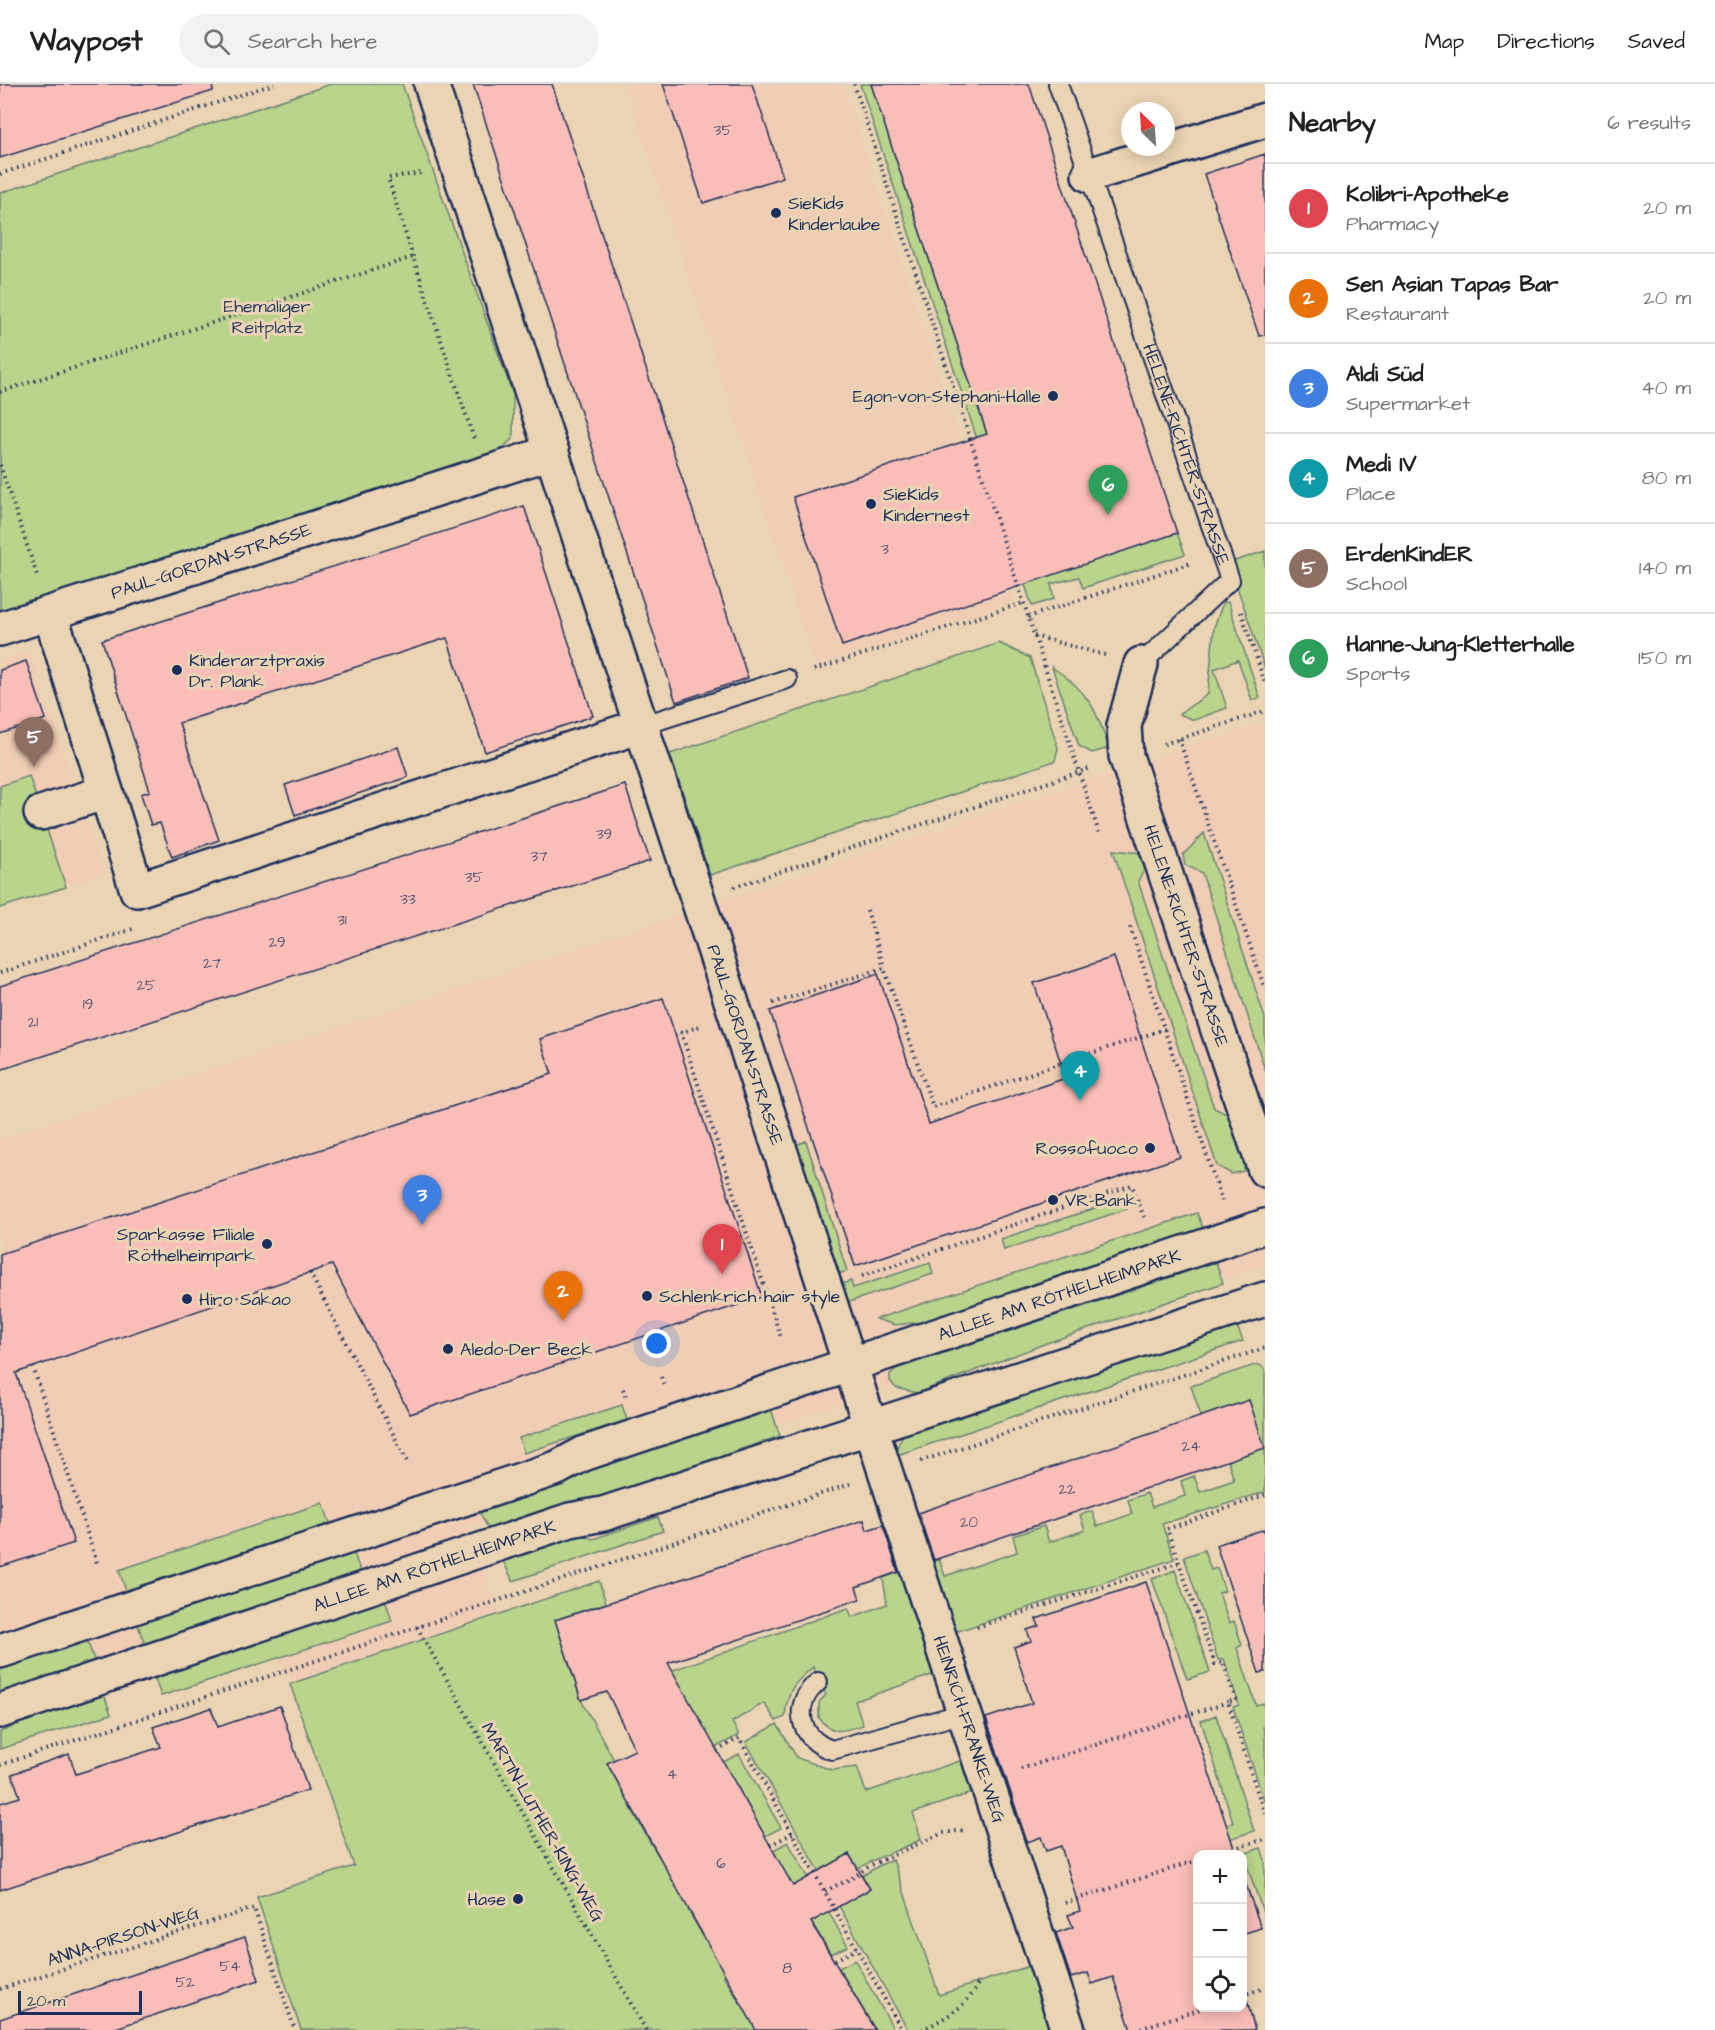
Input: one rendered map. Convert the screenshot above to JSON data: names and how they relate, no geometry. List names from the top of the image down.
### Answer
{
  "streets": {
    "street": [
      "HELENE-RICHTER-STRASSE",
      "PAUL-GORDAN-STRASSE",
      "ALLEE AM RÖTHELHEIMPARK",
      "HEINRICH-FRANKE-WEG"
    ],
    "path": ["MARTIN-LUTHER-KING-WEG", "ANNA-PIRSON-WEG"]
  },
  "crossings": [
    ["PAUL-GORDAN-STRASSE", "ALLEE AM RÖTHELHEIMPARK"],
    ["ALLEE AM RÖTHELHEIMPARK", "HEINRICH-FRANKE-WEG"]
  ],
  "parks": ["Ehemaliger Reitplatz"],
  "places": [
    "SieKids Kinderlaube",
    "Egon-von-Stephani-Halle",
    "SieKids Kindernest",
    "Kinderarztpraxis Dr. Plank",
    "Rossofuoco",
    "VR-Bank",
    "Sparkasse Filiale Röthelheimpark",
    "Schlenkrich hair style",
    "Hiro Sakao",
    "Aledo-Der Beck",
    "Hase"
  ],
  "house_numbers": [
    "35",
    "3",
    "39",
    "37",
    "35",
    "33",
    "31",
    "29",
    "27",
    "25",
    "19",
    "21",
    "24",
    "22",
    "20",
    "4",
    "6",
    "54",
    "8",
    "52"
  ],
  "scale_bar": "20 m",
  "north": "top left",
  "page": {
    "header": "Waypost",
    "search": "Search here",
    "nav": ["Map", "Directions", "Saved"],
    "heading": ["Nearby", "6 results"],
    "list": [
      {
        "mark": "1",
        "name": "Kolibri-Apotheke",
        "note": "Pharmacy",
        "value": "20 m"
      },
      {
        "mark": "2",
        "name": "Sen Asian Tapas Bar",
        "note": "Restaurant",
        "value": "20 m"
      },
      {
        "mark": "3",
        "name": "Aldi Süd",
        "note": "Supermarket",
        "value": "40 m"
      },
      {
        "mark": "4",
        "name": "Medi IV",
        "note": "Place",
        "value": "80 m"
      },
      {
        "mark": "5",
        "name": "ErdenKindER",
        "note": "School",
        "value": "140 m"
      },
      {
        "mark": "6",
        "name": "Hanne-Jung-Kletterhalle",
        "note": "Sports",
        "value": "150 m"
      }
    ],
    "pins": [
      "6",
      "5",
      "4",
      "3",
      "1",
      "2"
    ],
    "map_buttons": ["+", "−"],
    "scale": "20 m"
  }
}
